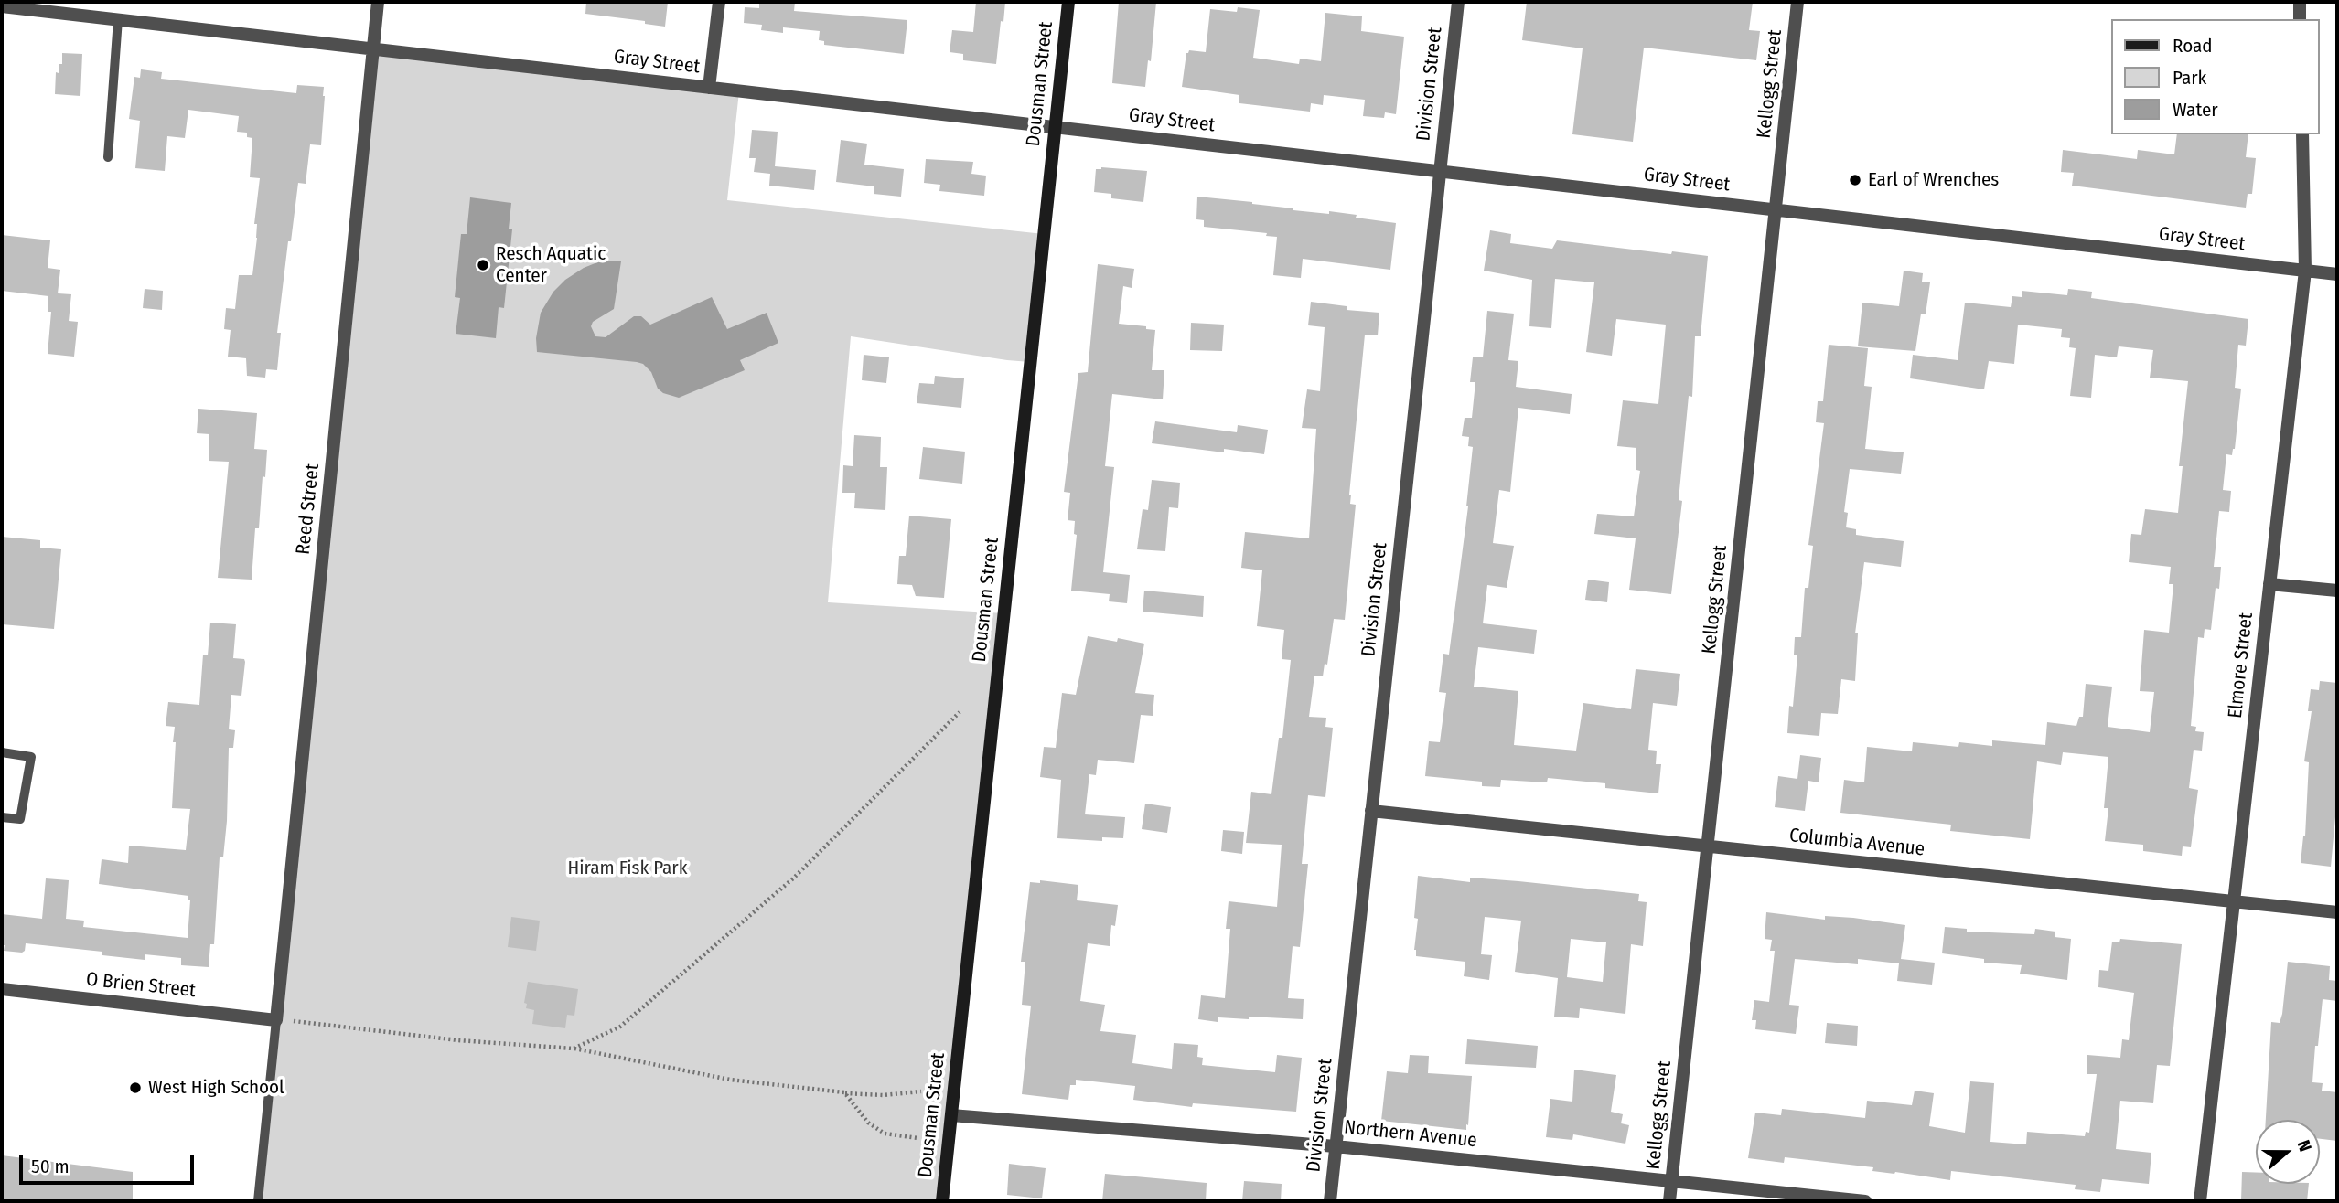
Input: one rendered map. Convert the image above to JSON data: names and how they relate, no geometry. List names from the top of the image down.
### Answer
{
  "streets": {
    "street": [
      "Gray Street",
      "Dousman Street",
      "Division Street",
      "Kellogg Street",
      "Reed Street",
      "Elmore Street",
      "Columbia Avenue",
      "O Brien Street",
      "Northern Avenue"
    ]
  },
  "crossings": [
    ["Gray Street", "Dousman Street"],
    ["Gray Street", "Division Street"],
    ["Gray Street", "Kellogg Street"],
    ["Gray Street", "Reed Street"],
    ["Gray Street", "Elmore Street"],
    ["Dousman Street", "Northern Avenue"],
    ["Division Street", "Columbia Avenue"],
    ["Division Street", "Northern Avenue"],
    ["Kellogg Street", "Columbia Avenue"],
    ["Kellogg Street", "Northern Avenue"],
    ["Reed Street", "O Brien Street"],
    ["Elmore Street", "Columbia Avenue"]
  ],
  "parks": ["Hiram Fisk Park"],
  "places": ["Earl of Wrenches", "Resch Aquatic Center", "West High School"],
  "legend": ["Road", "Park", "Water"],
  "scale_bar": "50 m",
  "north": "right"
}
